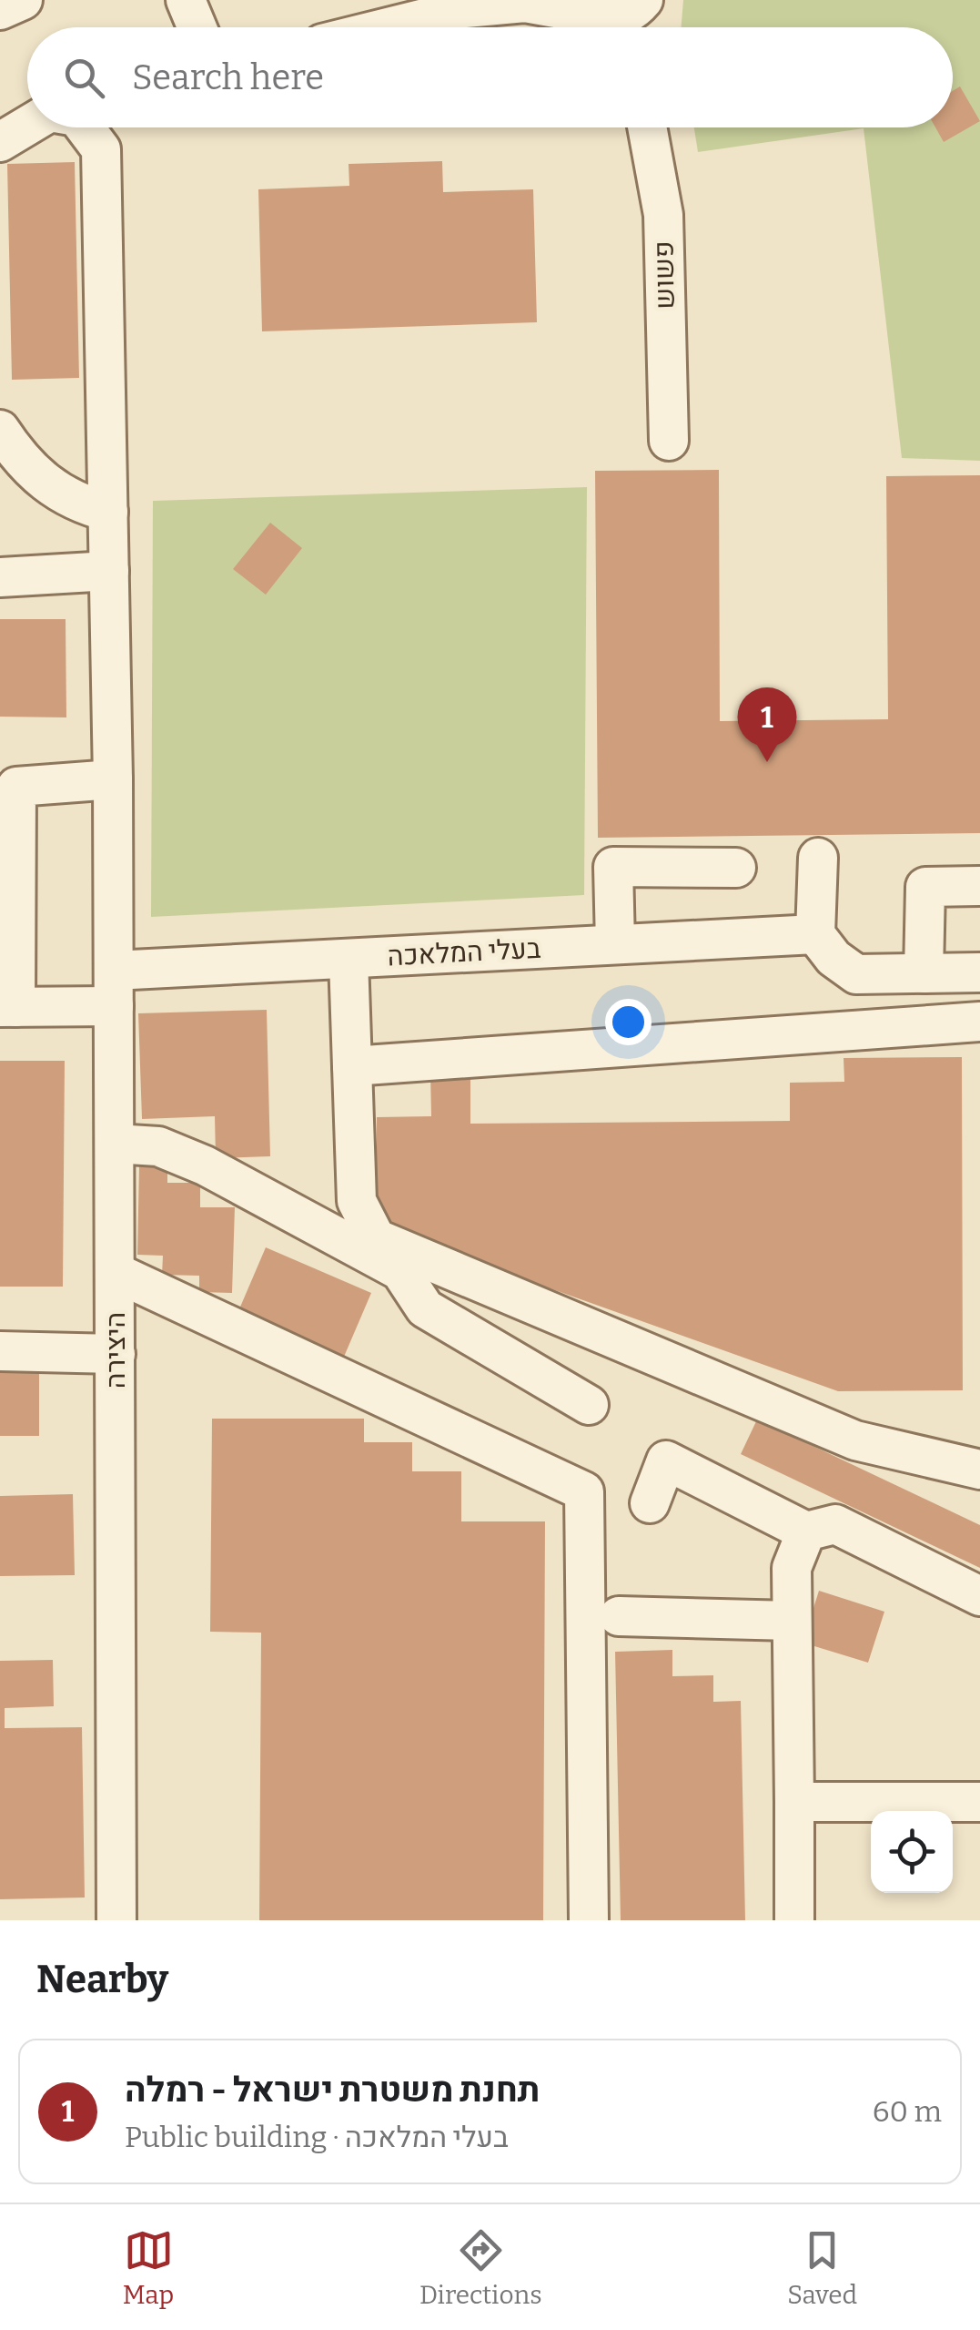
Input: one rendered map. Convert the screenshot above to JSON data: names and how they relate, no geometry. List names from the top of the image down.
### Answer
{
  "streets": {
    "street": ["פשוש", "בעלי המלאכה", "היצירה"]
  },
  "crossings": [
    ["בעלי המלאכה", "היצירה"]
  ],
  "page": {
    "search": "Search here",
    "pins": "1",
    "heading": "Nearby",
    "list": [
      {
        "mark": "1",
        "name": "תחנת משטרת ישראל - רמלה",
        "note": "Public building · בעלי המלאכה",
        "value": "60 m"
      }
    ],
    "nav": ["Map", "Directions", "Saved"]
  }
}
